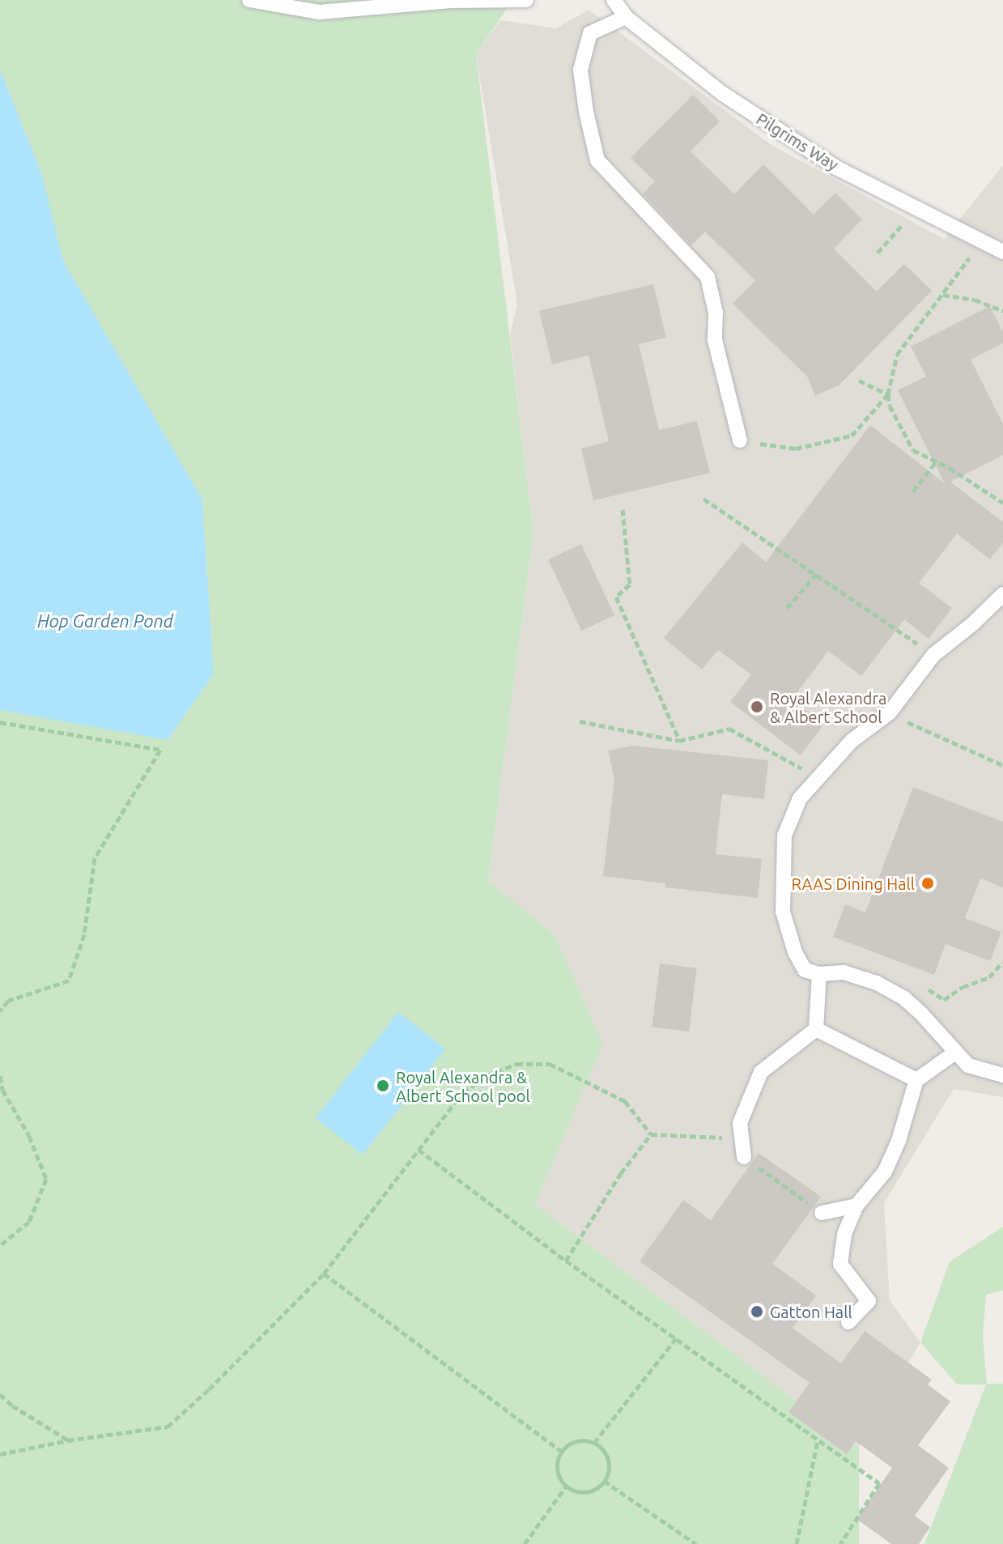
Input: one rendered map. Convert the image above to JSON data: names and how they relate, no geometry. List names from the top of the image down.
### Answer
{
  "streets": {
    "lane": ["Pilgrims Way"]
  },
  "water": ["Hop Garden Pond"],
  "places": [
    "Royal Alexandra & Albert School",
    "RAAS Dining Hall",
    "Royal Alexandra & Albert School pool",
    "Gatton Hall"
  ]
}
